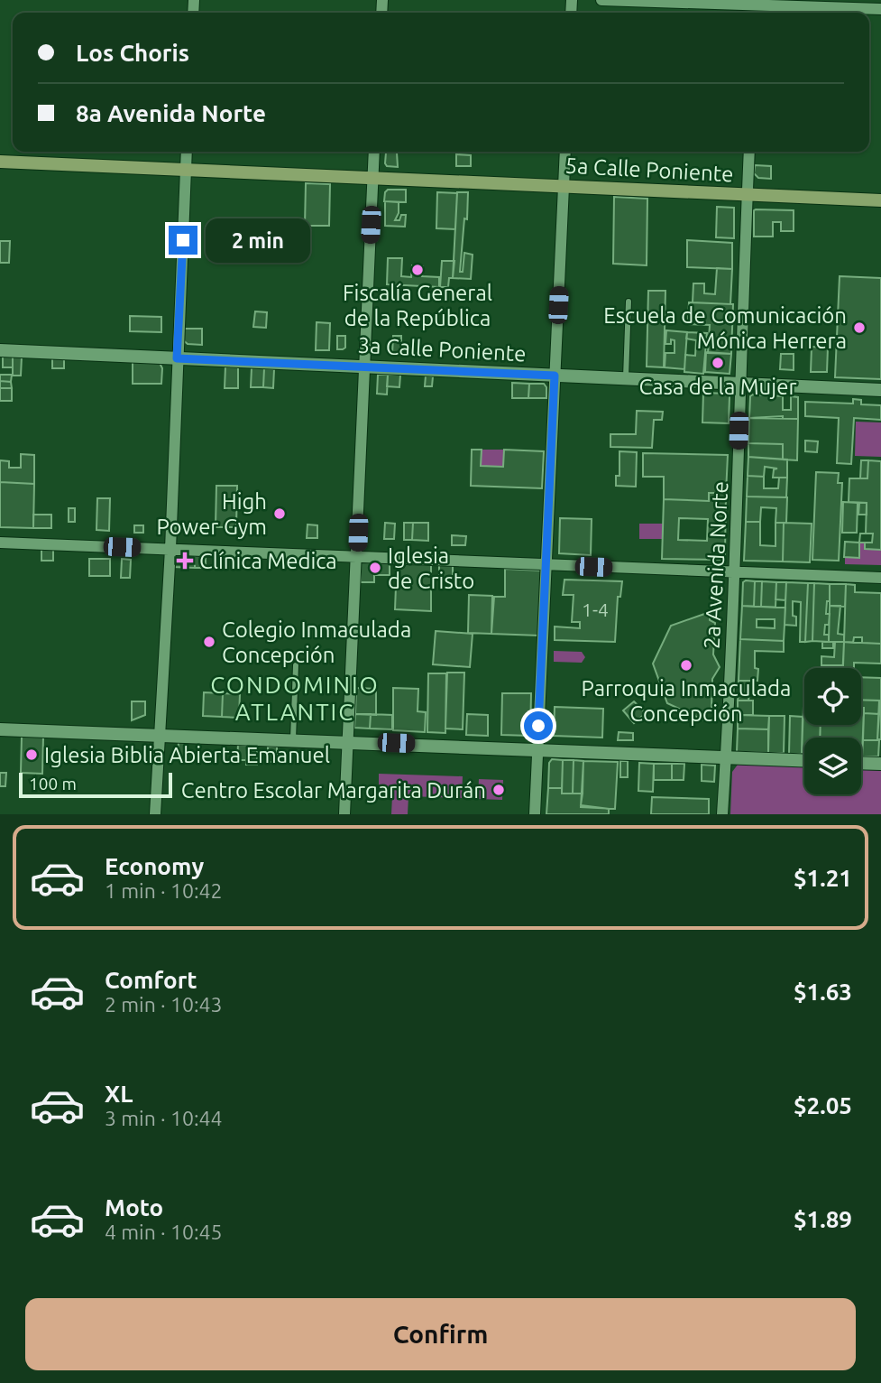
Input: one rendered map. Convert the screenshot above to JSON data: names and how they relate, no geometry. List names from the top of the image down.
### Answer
{
  "streets": {
    "main road": ["5a Calle Poniente"],
    "street": ["3a Calle Poniente", "2a Avenida Norte"]
  },
  "crossings": [
    ["5a Calle Poniente", "2a Avenida Norte"],
    ["3a Calle Poniente", "2a Avenida Norte"]
  ],
  "districts": ["CONDOMINIO ATLANTIC"],
  "places": {
    "other": [
      "Fiscalía General de la República",
      "Escuela de Comunicación Mónica Herrera",
      "Casa de la Mujer",
      "High Power Gym",
      "Iglesia de Cristo",
      "Colegio Inmaculada Concepción",
      "Parroquia Inmaculada Concepción",
      "Iglesia Biblia Abierta Emanuel",
      "Centro Escolar Margarita Durán"
    ],
    "health": ["Clínica Medica"]
  },
  "house_numbers": ["1-4"],
  "scale_bar": "100 m",
  "page": {
    "banner": ["Los Choris", "8a Avenida Norte"],
    "bubble": "2 min",
    "scale": "100 m",
    "list": [
      {
        "name": "Economy",
        "note": "1 min · 10:42",
        "value": "$1.21"
      },
      {
        "name": "Comfort",
        "note": "2 min · 10:43",
        "value": "$1.63"
      },
      {
        "name": "XL",
        "note": "3 min · 10:44",
        "value": "$2.05"
      },
      {
        "name": "Moto",
        "note": "4 min · 10:45",
        "value": "$1.89"
      }
    ],
    "buttons": "Confirm"
  }
}
